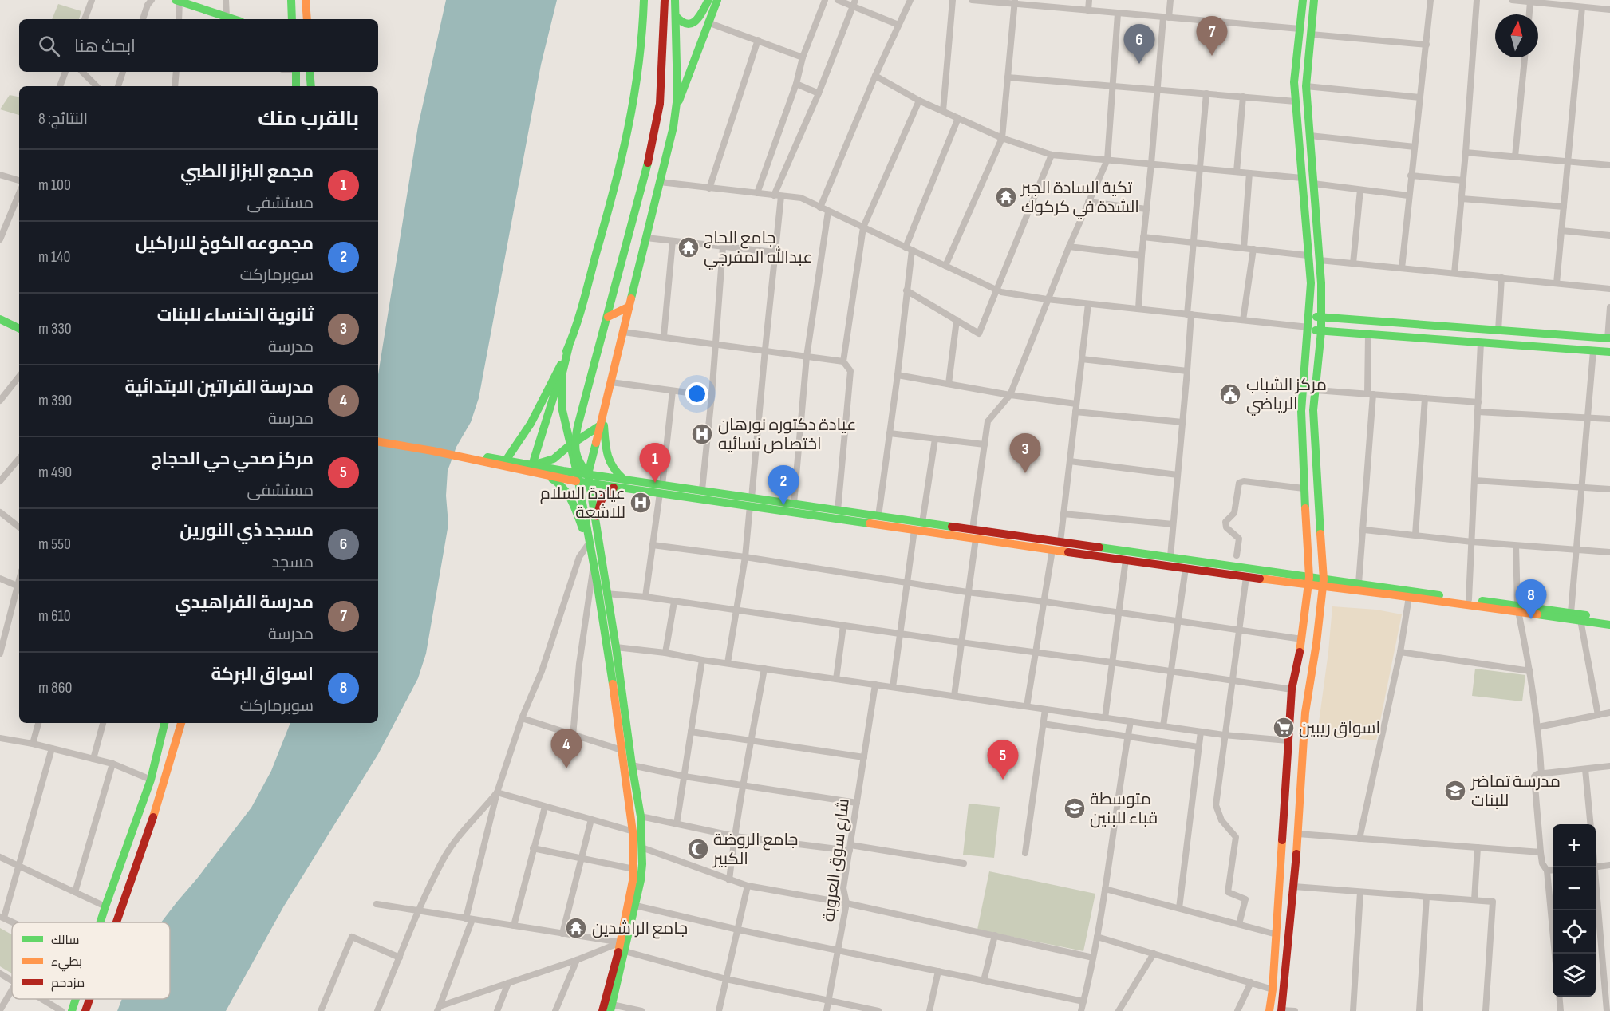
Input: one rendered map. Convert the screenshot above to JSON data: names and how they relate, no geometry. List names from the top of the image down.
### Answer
{
  "streets": {
    "street": ["شارع سوق العروبة"]
  },
  "places": {
    "temple": ["تكية السادة الجبر الشدة في كركوك", "جامع الحاج عبدالله المفرجي", "جامع الراشدين"],
    "public building": ["مركز الشباب الرياضي"],
    "hospital": ["عيادة دكتوره نورهان اختصاص نسائيه", "عيادة السلام للاشعة"],
    "supermarket": ["اسواق ريبين"],
    "school or university": ["مدرسة تماضر للبنات", "متوسطة قباء للبنين"],
    "mosque": ["جامع الروضة الكبير"]
  },
  "legend": ["سالك", "بطيء", "مزدحم"],
  "north": "top",
  "page": {
    "pins": [
      "7",
      "6",
      "3",
      "1",
      "2",
      "8",
      "4",
      "5"
    ],
    "search": "ابحث هنا",
    "heading": ["بالقرب منك", "النتائج: 8"],
    "list": [
      {
        "mark": "1",
        "name": "مجمع البزاز الطبي",
        "note": "مستشفى",
        "value": "100 m"
      },
      {
        "mark": "2",
        "name": "مجموعه الكوخ للاراكيل",
        "note": "سوبرماركت",
        "value": "140 m"
      },
      {
        "mark": "3",
        "name": "ثانوية الخنساء للبنات",
        "note": "مدرسة",
        "value": "330 m"
      },
      {
        "mark": "4",
        "name": "مدرسة الفراتين الابتدائية",
        "note": "مدرسة",
        "value": "390 m"
      },
      {
        "mark": "5",
        "name": "مركز صحي حي الحجاج",
        "note": "مستشفى",
        "value": "490 m"
      },
      {
        "mark": "6",
        "name": "مسجد ذي النورين",
        "note": "مسجد",
        "value": "550 m"
      },
      {
        "mark": "7",
        "name": "مدرسة الفراهيدي",
        "note": "مدرسة",
        "value": "610 m"
      },
      {
        "mark": "8",
        "name": "اسواق البركة",
        "note": "سوبرماركت",
        "value": "860 m"
      }
    ],
    "map_buttons": ["+", "−"]
  }
}
